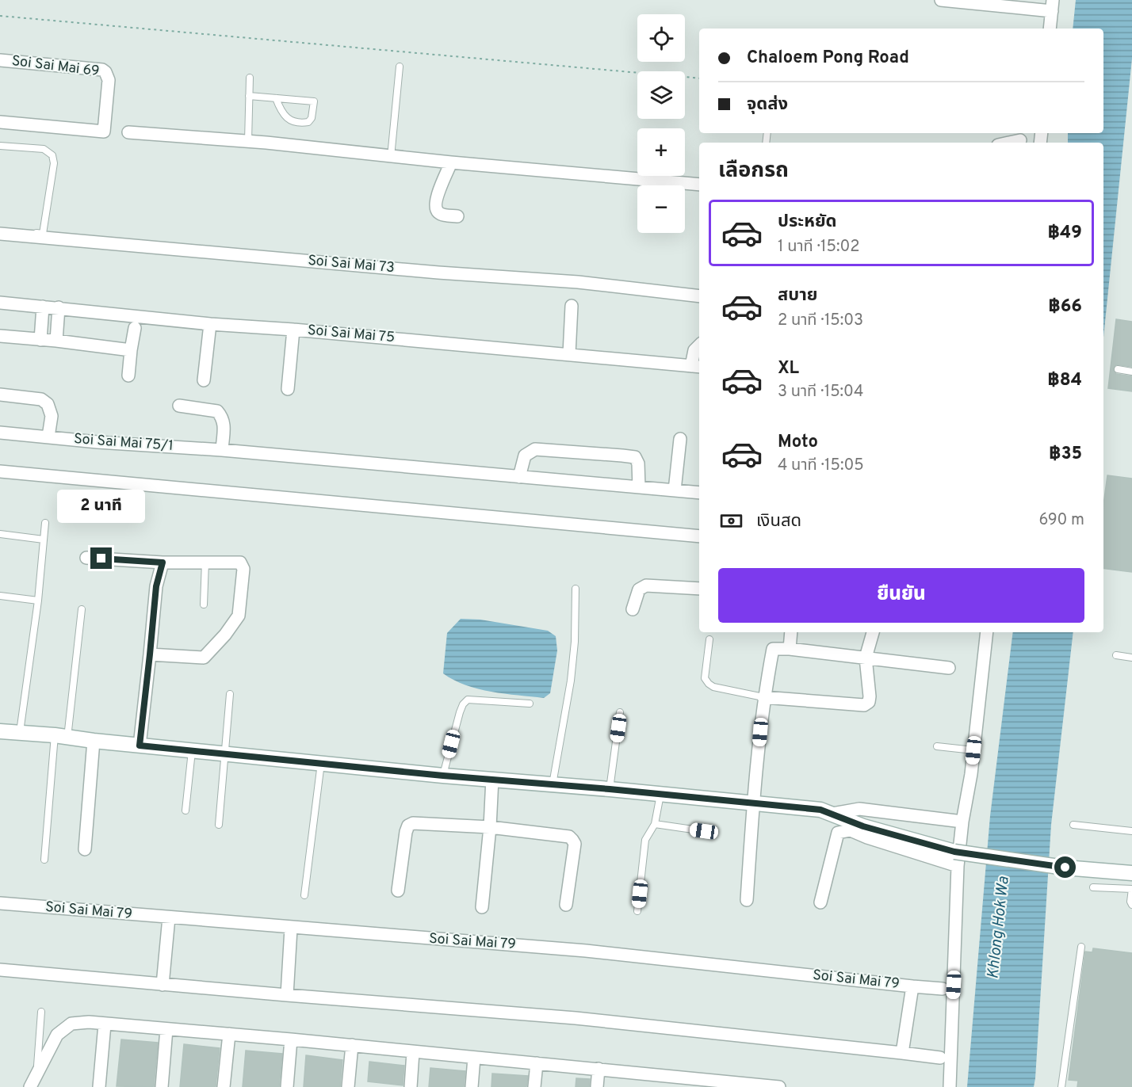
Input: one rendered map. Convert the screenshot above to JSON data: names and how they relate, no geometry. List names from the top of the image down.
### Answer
{
  "streets": {
    "street": [
      "Soi Sai Mai 69",
      "Soi Sai Mai 73",
      "Soi Sai Mai 75",
      "Soi Sai Mai 75/1",
      "Soi Sai Mai 79"
    ]
  },
  "water": ["Khlong Hok Wa"],
  "page": {
    "map_buttons": ["+", "−"],
    "banner": ["Chaloem Pong Road", "จุดส่ง"],
    "heading": "เลือกรถ",
    "list": [
      {
        "name": "ประหยัด",
        "note": "1 นาที · 15:02",
        "value": "฿49"
      },
      {
        "name": "สบาย",
        "note": "2 นาที · 15:03",
        "value": "฿66"
      },
      {
        "name": "XL",
        "note": "3 นาที · 15:04",
        "value": "฿84"
      },
      {
        "name": "Moto",
        "note": "4 นาที · 15:05",
        "value": "฿35"
      }
    ],
    "bubble": "2 นาที",
    "pay": ["เงินสด", "690 m"],
    "buttons": "ยืนยัน"
  }
}
